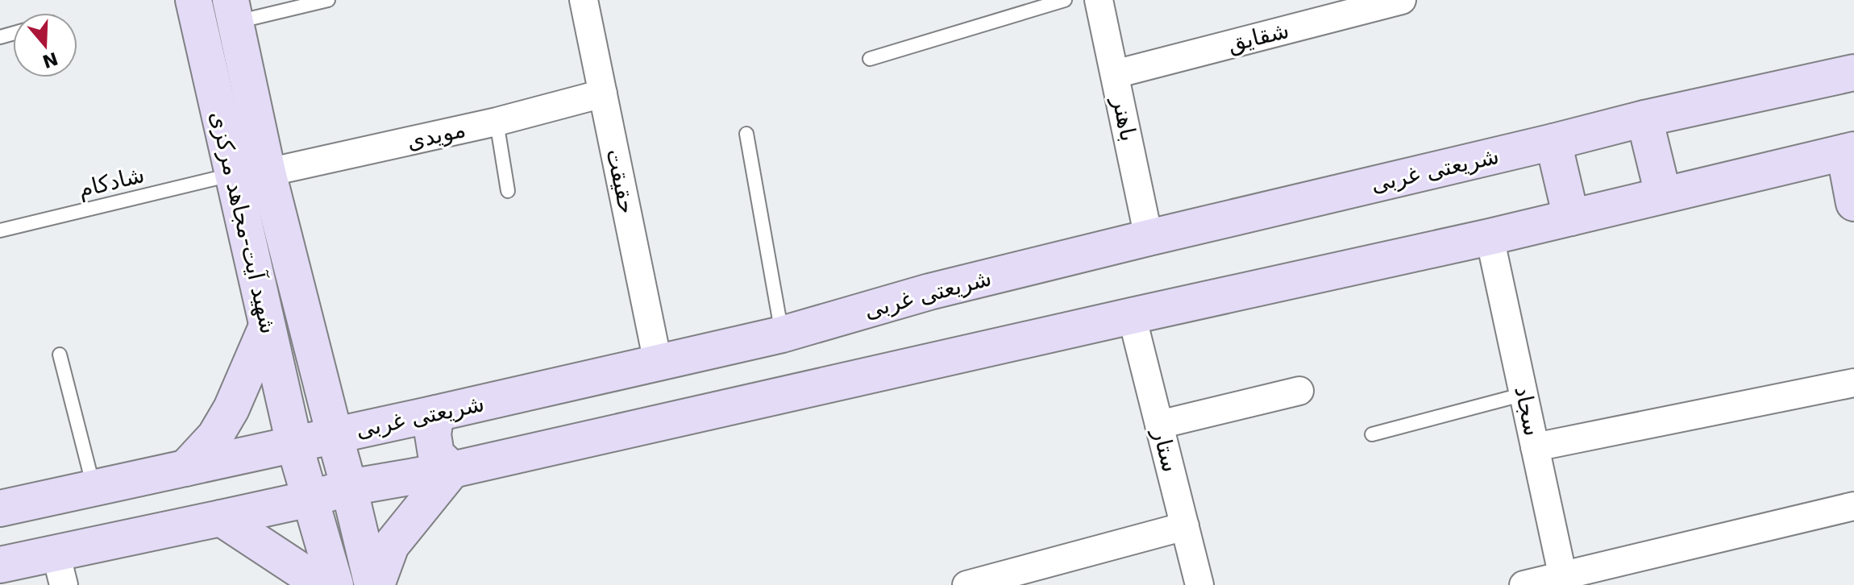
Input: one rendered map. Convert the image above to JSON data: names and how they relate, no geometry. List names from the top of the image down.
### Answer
{
  "streets": {
    "main road": ["شریعتی غربی", "شهید آیت-مجاهد مرکزی"],
    "street": [
      "شقایق",
      "باهنر",
      "مویدی",
      "حقیقت",
      "سجاد",
      "ستار"
    ],
    "lane": ["شادکام"]
  },
  "crossings": [
    ["شقایق", "باهنر"],
    ["باهنر", "شریعتی غربی"],
    ["مویدی", "حقیقت"],
    ["مویدی", "شهید آیت-مجاهد مرکزی"],
    ["شریعتی غربی", "حقیقت"],
    ["شریعتی غربی", "شهید آیت-مجاهد مرکزی"],
    ["شادکام", "شهید آیت-مجاهد مرکزی"]
  ],
  "north": "bottom"
}
